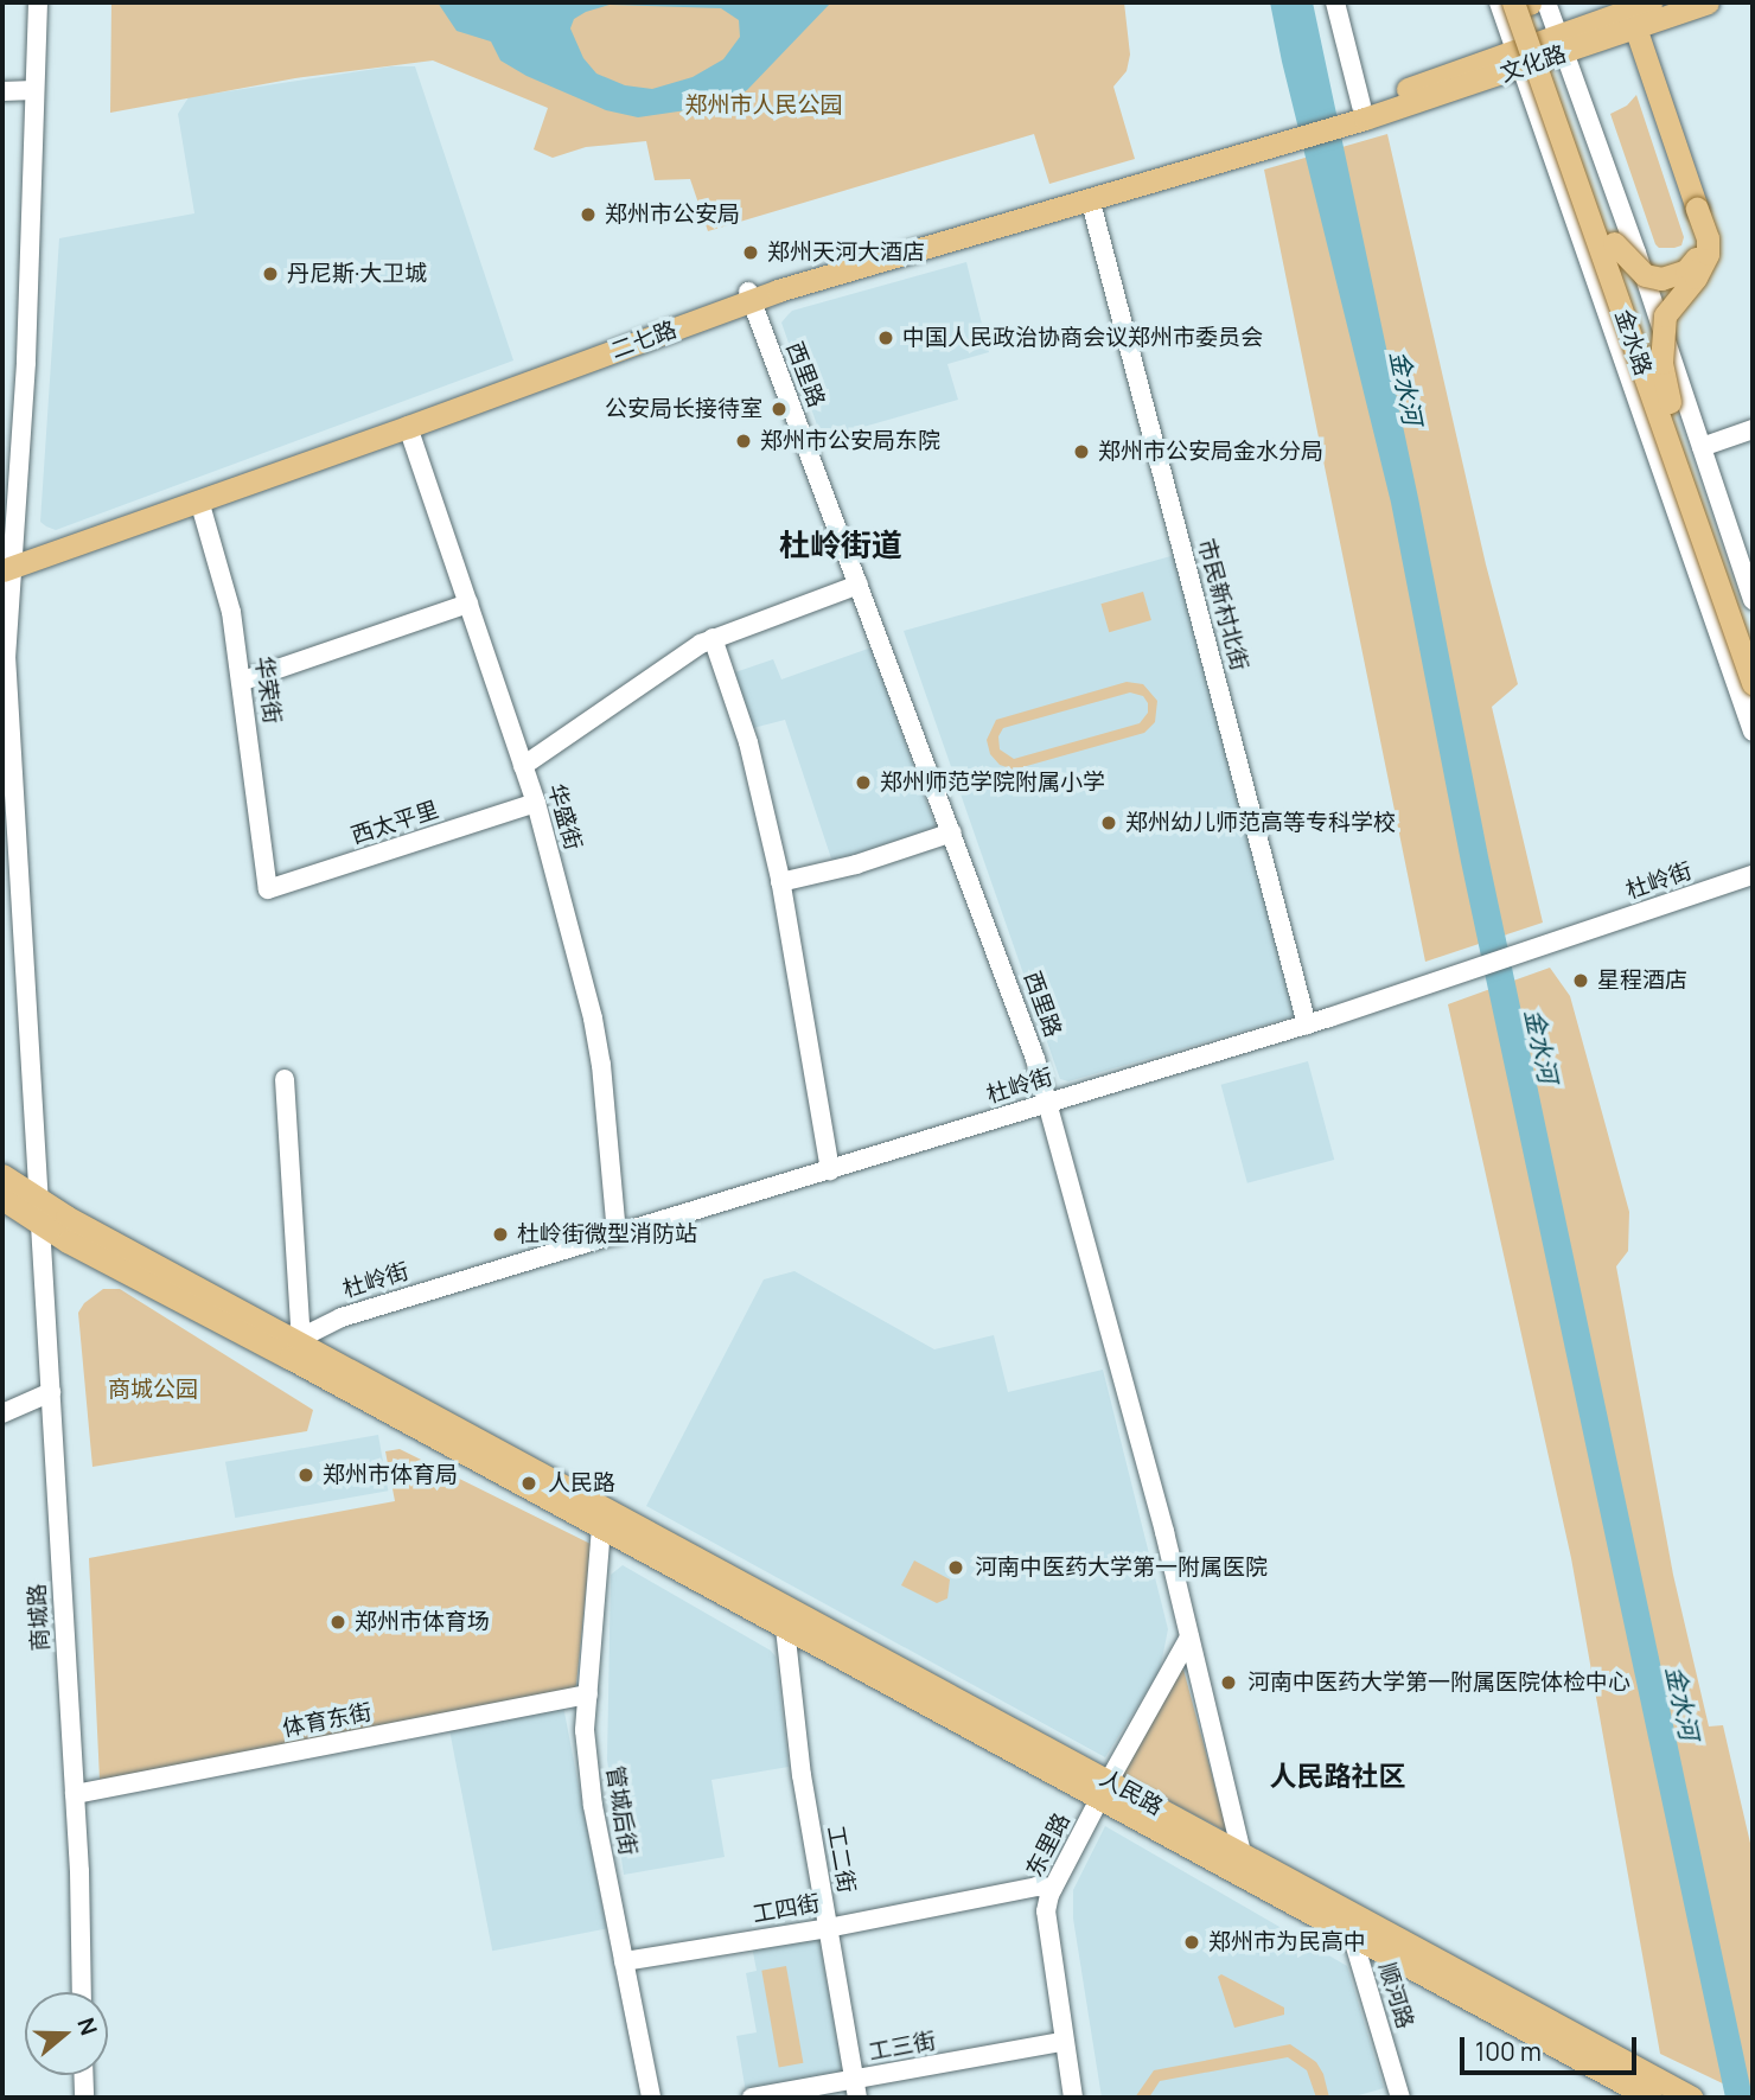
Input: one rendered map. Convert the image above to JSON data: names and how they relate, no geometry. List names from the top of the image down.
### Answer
{
  "streets": {
    "main road": [
      "文化路",
      "二七路",
      "金水路",
      "人民路"
    ],
    "street": [
      "西里路",
      "市民新村北街",
      "华荣街",
      "华盛街",
      "西太平里",
      "杜岭街",
      "商城路",
      "体育东街",
      "管城后街",
      "东里路",
      "工二街",
      "工四街",
      "顺河路",
      "工三街"
    ]
  },
  "crossings": [
    ["文化路", "二七路"],
    ["二七路", "西里路"],
    ["二七路", "市民新村北街"],
    ["二七路", "华荣街"],
    ["二七路", "华盛街"],
    ["二七路", "商城路"],
    ["西里路", "杜岭街"],
    ["西里路", "人民路"],
    ["西里路", "东里路"],
    ["市民新村北街", "杜岭街"],
    ["华荣街", "西太平里"],
    ["华盛街", "西太平里"],
    ["华盛街", "杜岭街"],
    ["杜岭街", "人民路"],
    ["商城路", "体育东街"],
    ["商城路", "人民路"],
    ["体育东街", "管城后街"],
    ["人民路", "管城后街"],
    ["人民路", "东里路"],
    ["人民路", "工二街"],
    ["人民路", "顺河路"],
    ["管城后街", "工四街"],
    ["东里路", "工四街"],
    ["东里路", "工三街"],
    ["工二街", "工四街"],
    ["工二街", "工三街"]
  ],
  "districts": ["杜岭街道", "人民路社区"],
  "water": ["金水河"],
  "parks": ["郑州市人民公园", "商城公园"],
  "places": [
    "郑州市公安局",
    "郑州天河大酒店",
    "丹尼斯·大卫城",
    "中国人民政治协商会议郑州市委员会",
    "公安局长接待室",
    "郑州市公安局东院",
    "郑州市公安局金水分局",
    "郑州师范学院附属小学",
    "郑州幼儿师范高等专科学校",
    "星程酒店",
    "杜岭街微型消防站",
    "郑州市体育局",
    "人民路",
    "河南中医药大学第一附属医院",
    "郑州市体育场",
    "河南中医药大学第一附属医院体检中心",
    "郑州市为民高中"
  ],
  "scale_bar": "100 m",
  "north": "right"
}
